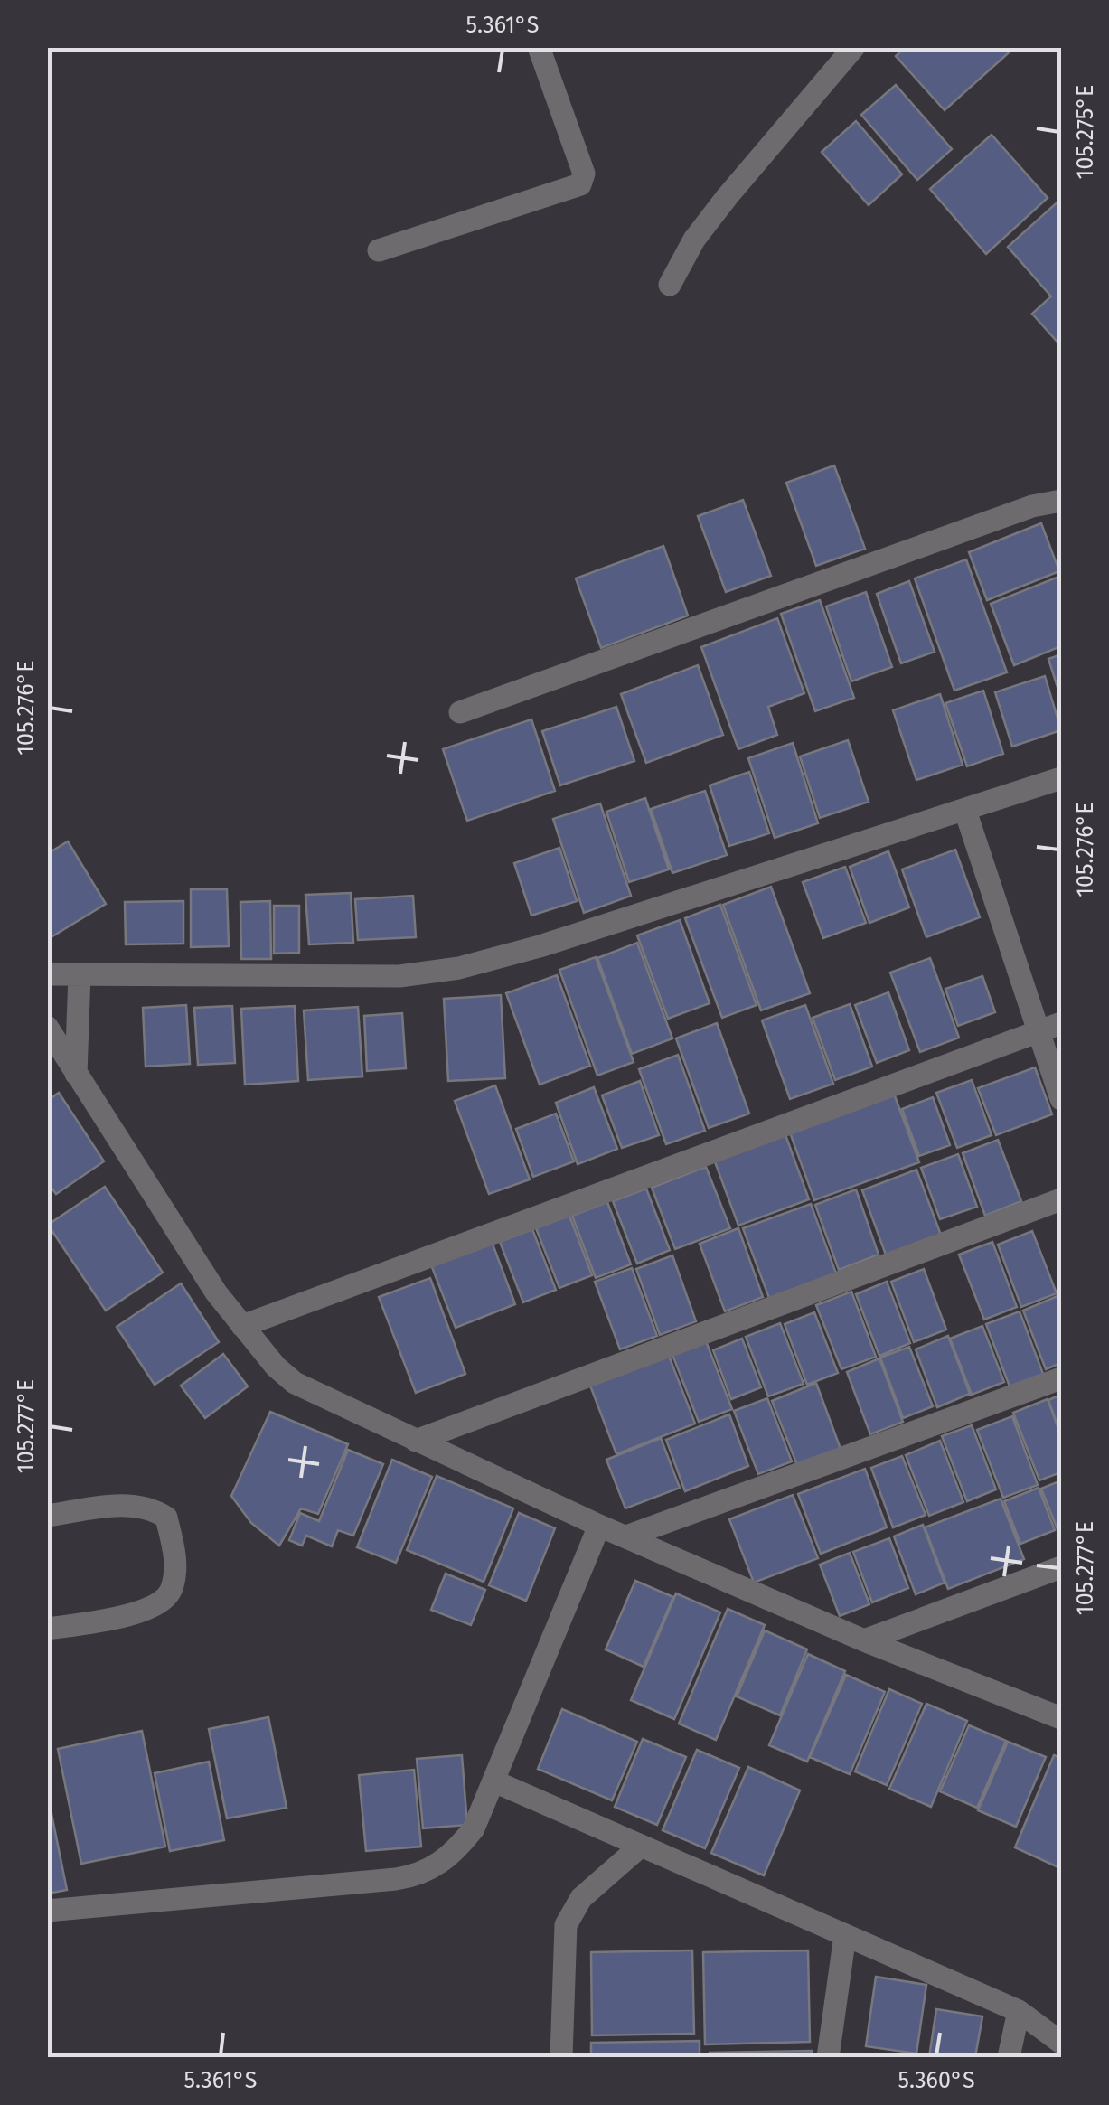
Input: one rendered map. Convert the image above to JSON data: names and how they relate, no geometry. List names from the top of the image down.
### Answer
{
  "coordinates": [
    "5.361°S",
    "105.275°E",
    "105.276°E",
    "105.277°E",
    "5.360°S"
  ]
}
